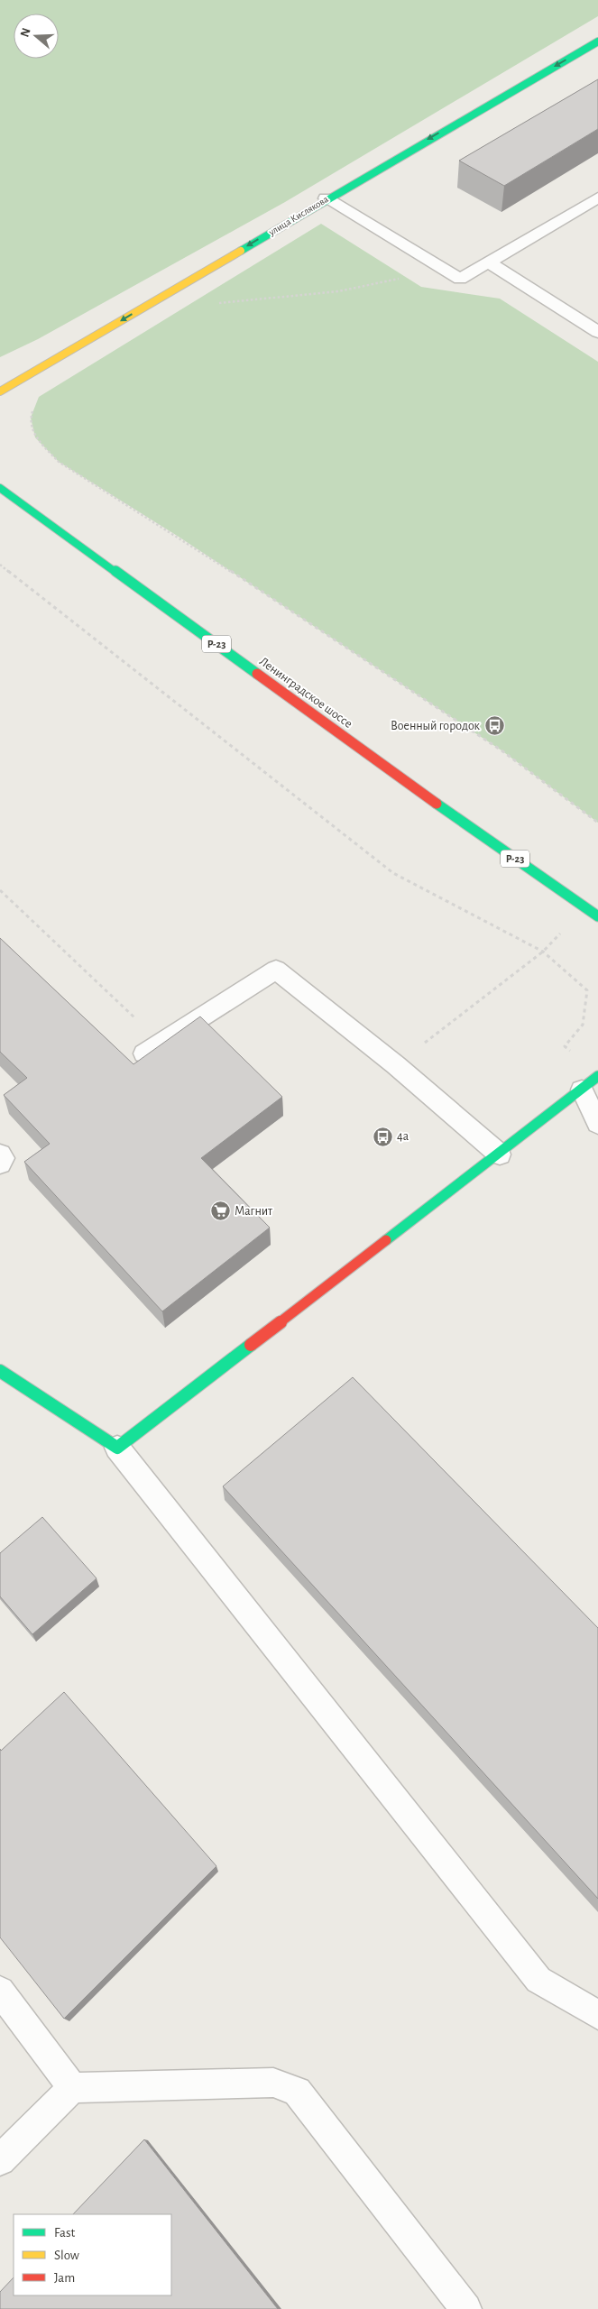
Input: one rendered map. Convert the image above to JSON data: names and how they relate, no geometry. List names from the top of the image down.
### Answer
{
  "streets": {
    "main road": ["улица Кислякова", "Р-23", "Ленинградское шоссе"]
  },
  "one_way": ["улица Кислякова"],
  "places": {
    "bus stop": ["Военный городок", "4а"],
    "supermarket": ["Магнит"]
  },
  "legend": ["Fast", "Slow", "Jam"],
  "north": "left"
}
